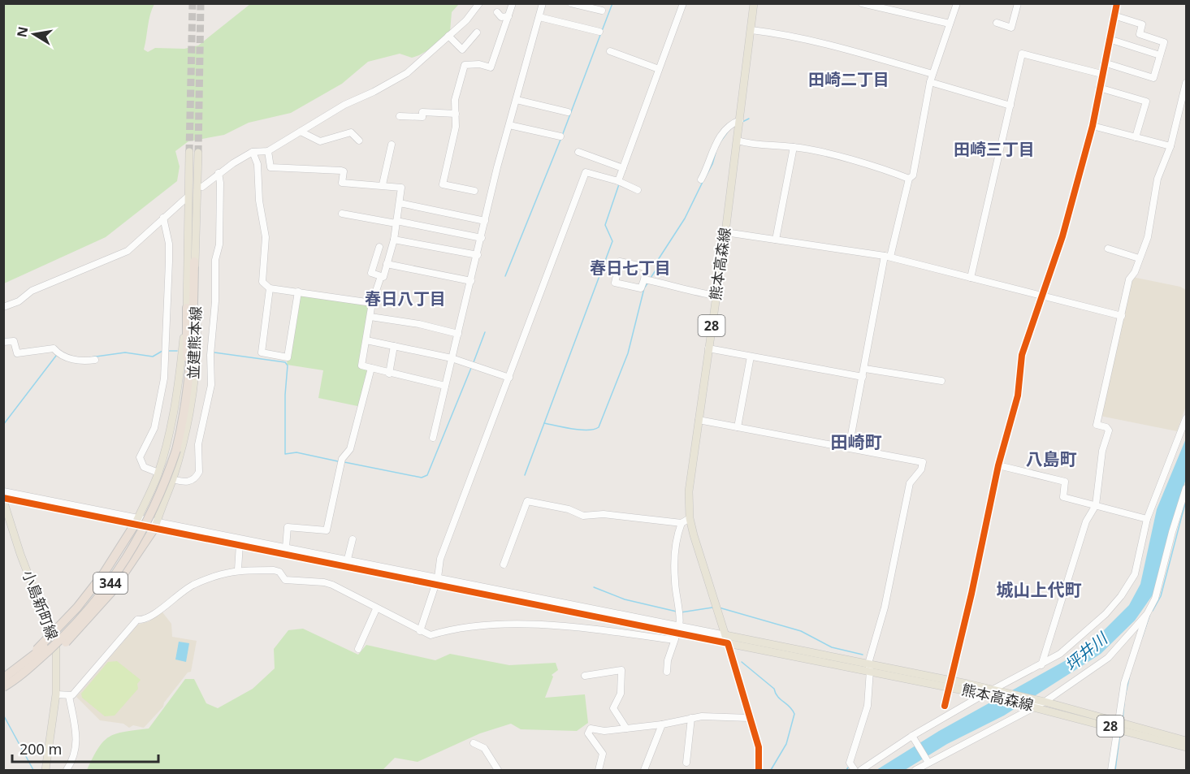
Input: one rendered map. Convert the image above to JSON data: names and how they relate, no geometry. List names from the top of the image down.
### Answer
{
  "streets": {
    "highway": ["344"],
    "main road": [
      "熊本高森線",
      "28",
      "並建熊本線",
      "小島新町線"
    ]
  },
  "crossings": [
    ["並建熊本線", "344"]
  ],
  "districts": [
    "田崎二丁目",
    "田崎三丁目",
    "春日七丁目",
    "春日八丁目",
    "田崎町",
    "八島町",
    "城山上代町"
  ],
  "water": ["坪井川"],
  "scale_bar": "200 m",
  "north": "left"
}
